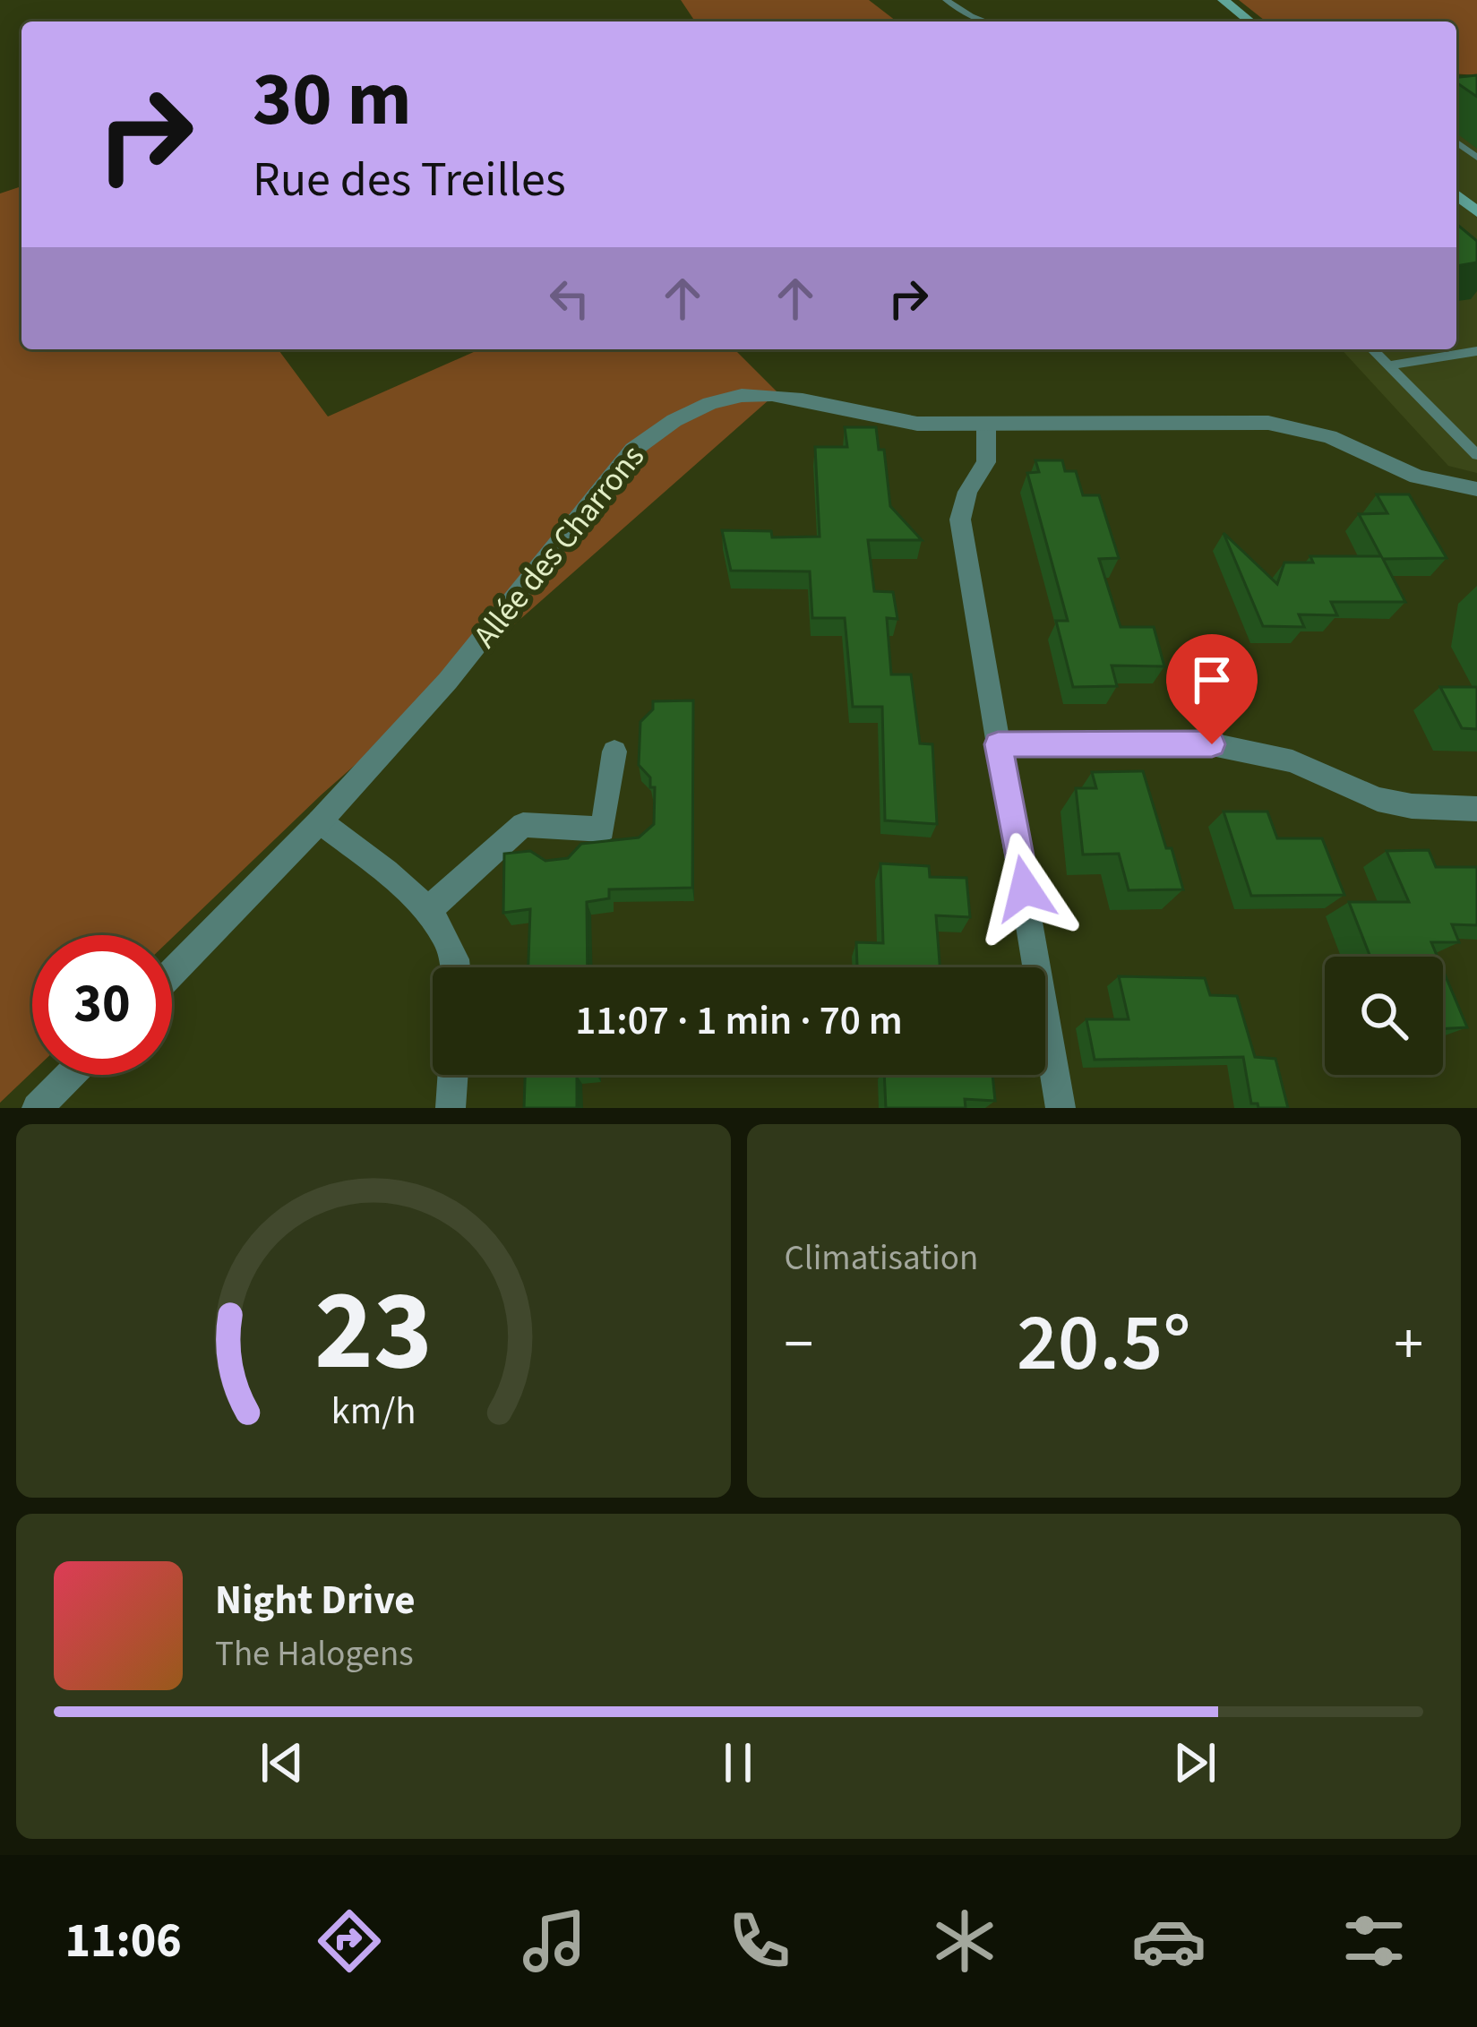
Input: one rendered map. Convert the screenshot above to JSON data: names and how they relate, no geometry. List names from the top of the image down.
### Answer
{
  "streets": {
    "street": ["Allée des Charrons"]
  },
  "page": {
    "turn": ["30 m", "Rue des Treilles"],
    "limit": "30",
    "trip": "11:07 · 1 min · 70 m",
    "tile": "Climatisation",
    "heat": ["−", "20.5°", "+"],
    "song": ["Night Drive", "The Halogens"],
    "tabs": "11:06",
    "gauge": ["23", "km/h"]
  }
}
